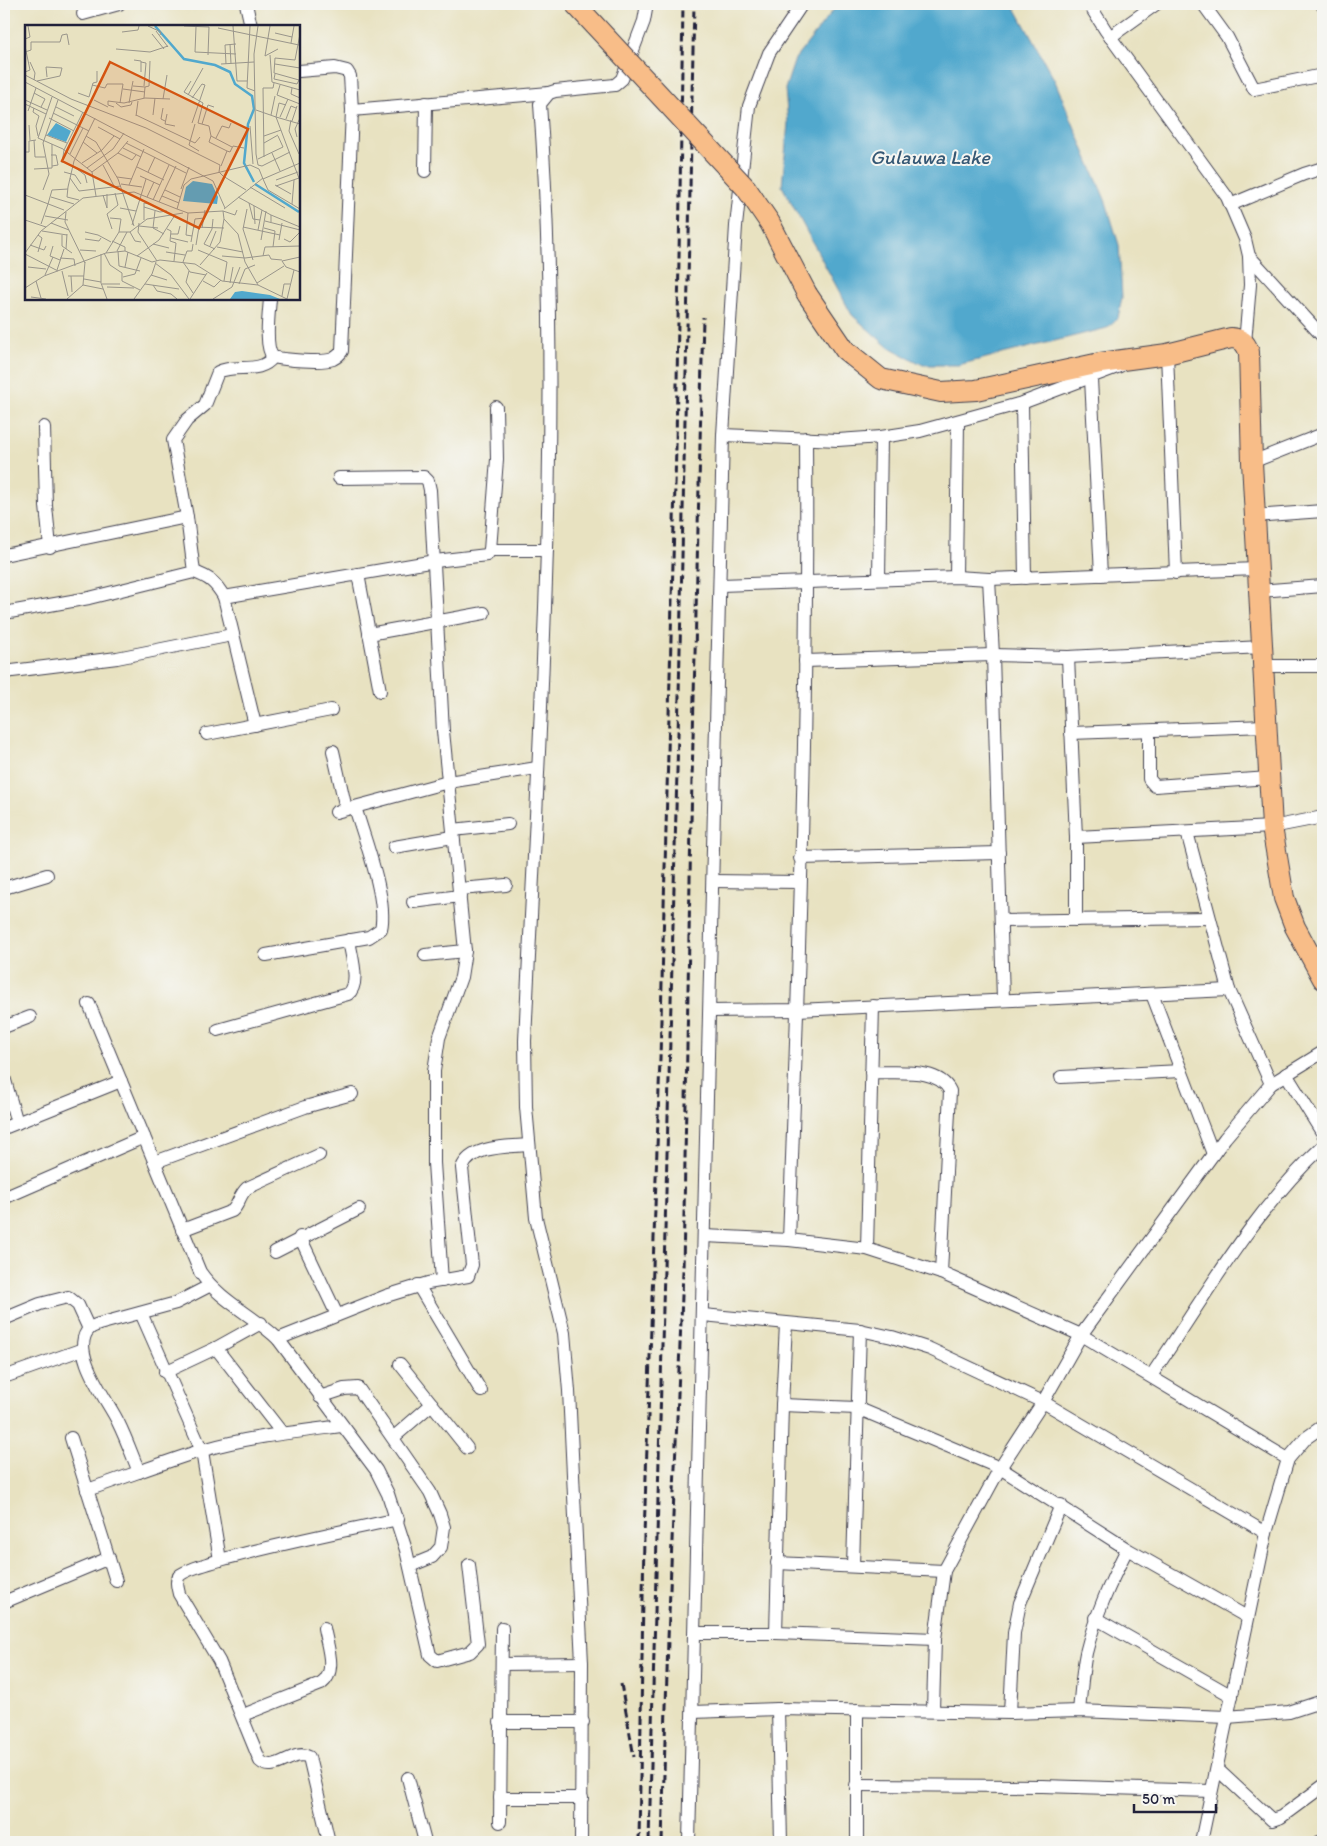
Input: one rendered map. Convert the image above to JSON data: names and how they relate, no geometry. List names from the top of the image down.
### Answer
{
  "water": ["Gulauwa Lake"],
  "scale_bar": "50 m"
}
